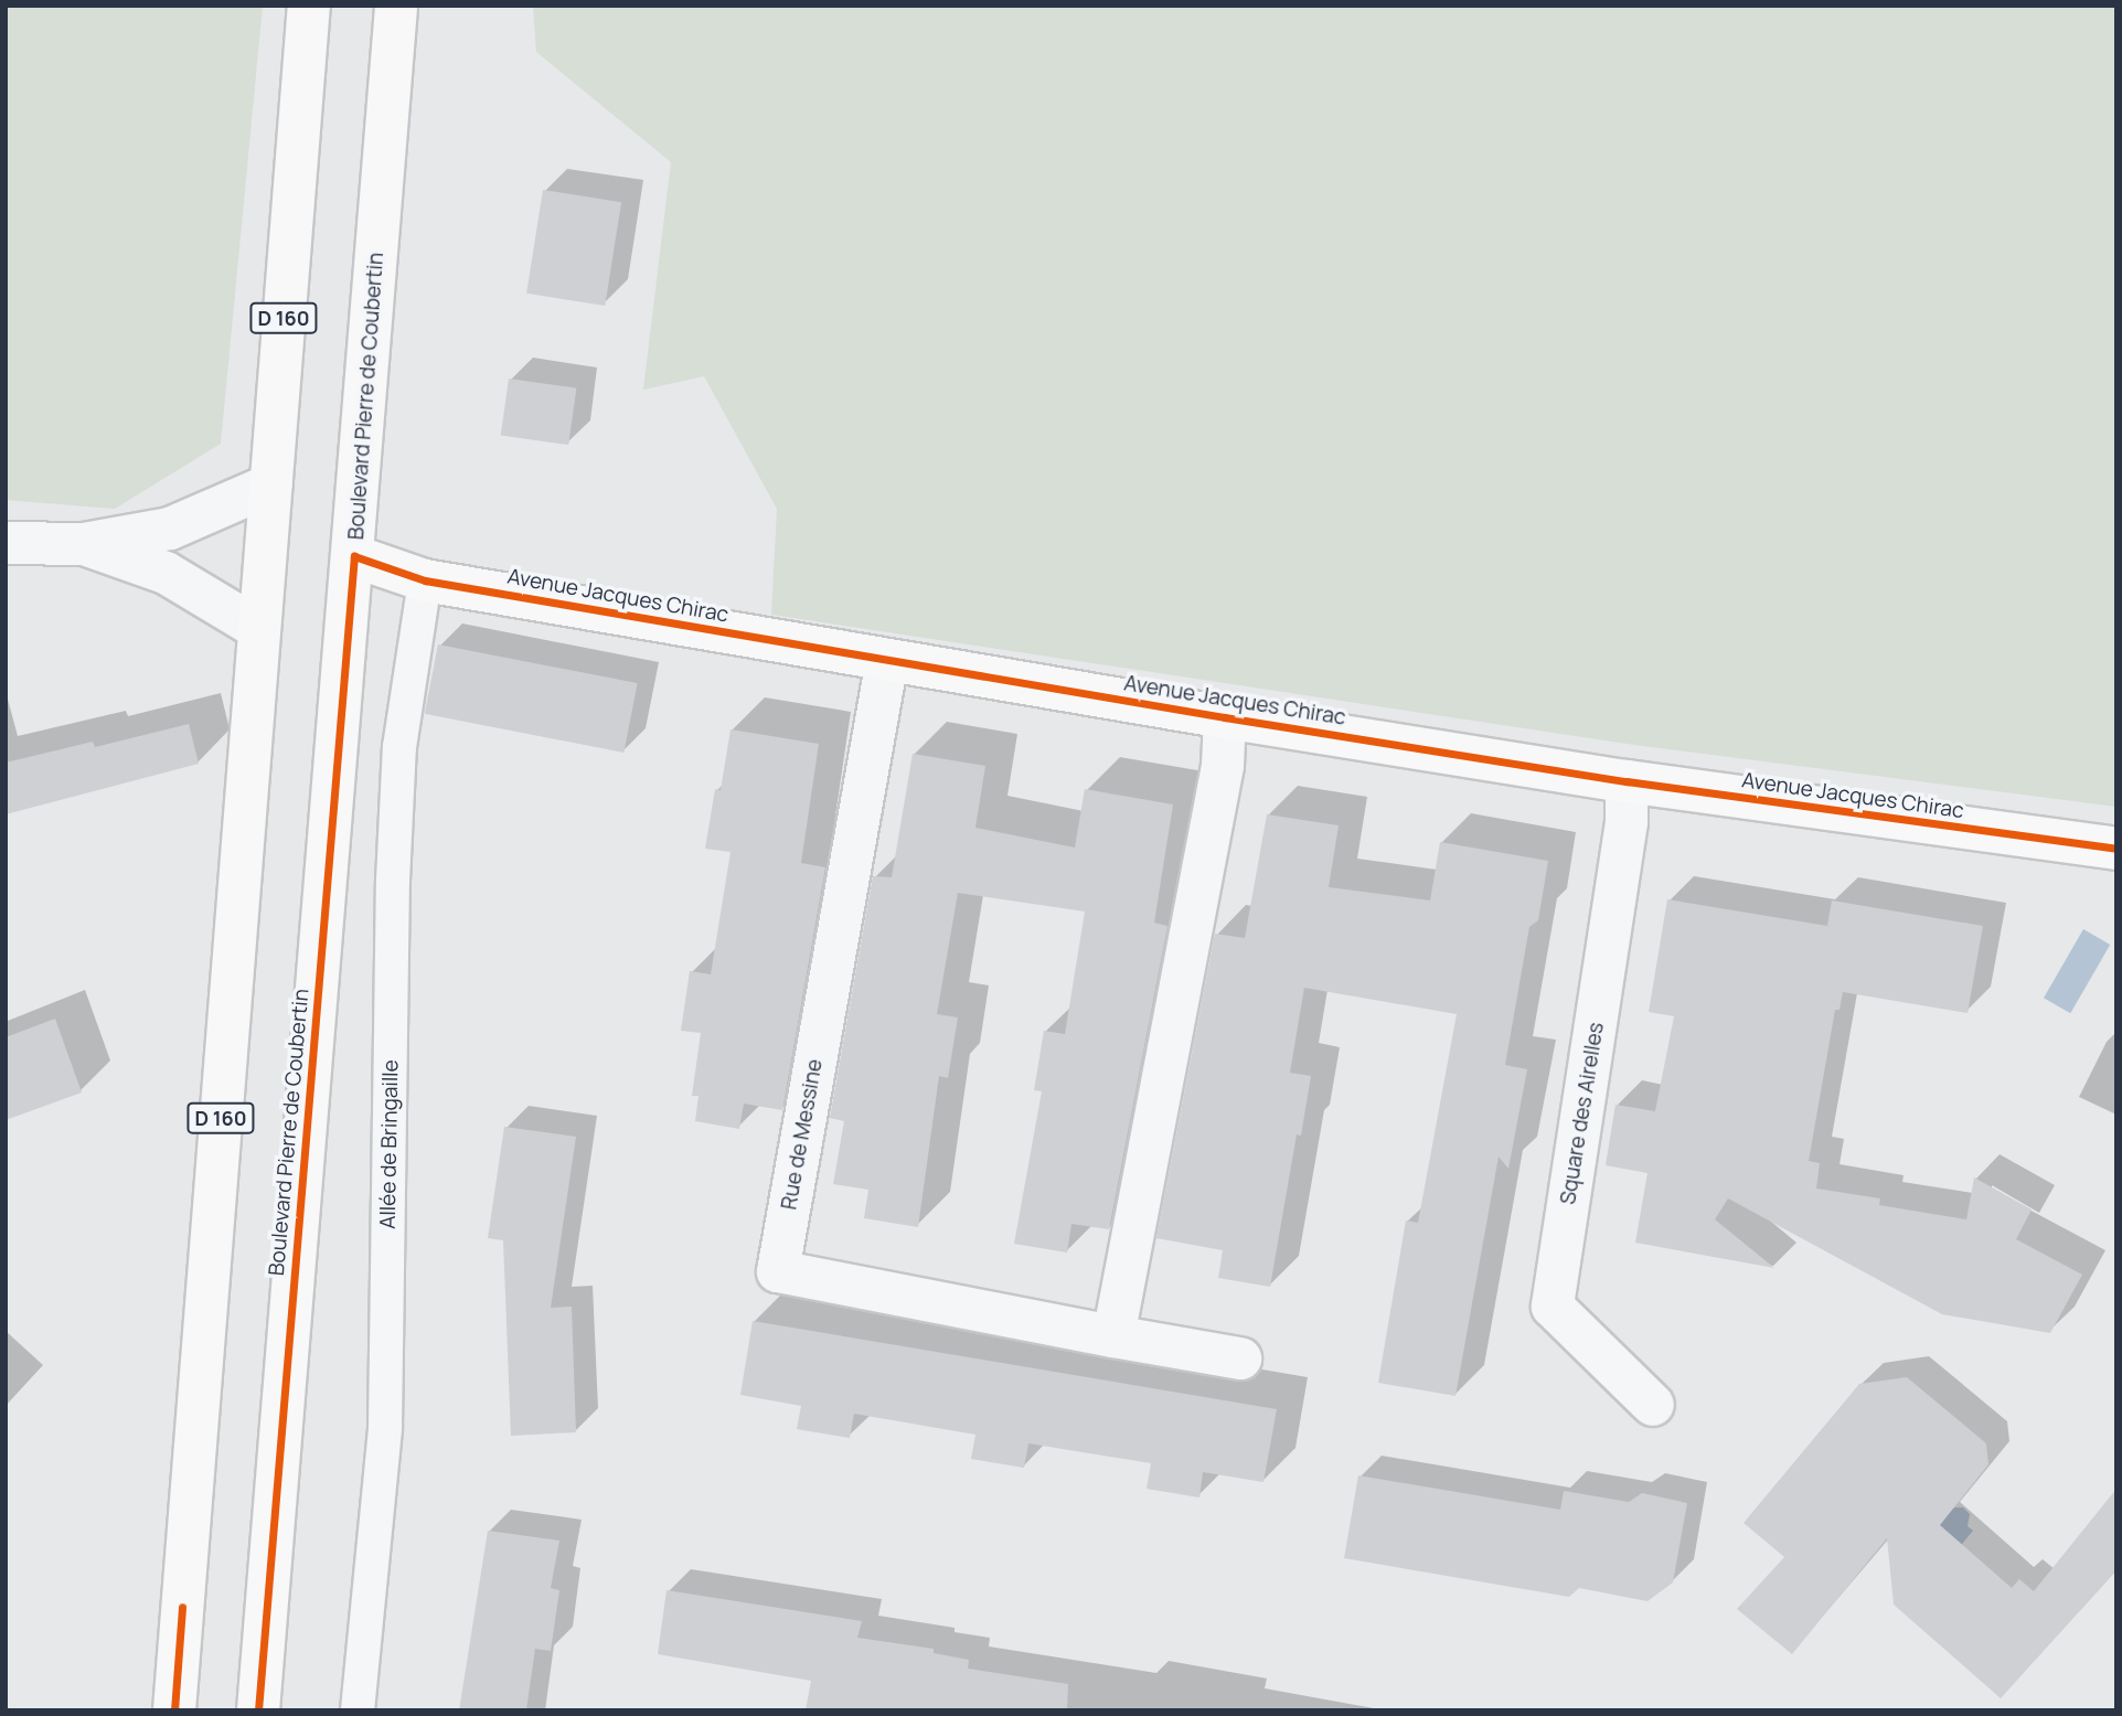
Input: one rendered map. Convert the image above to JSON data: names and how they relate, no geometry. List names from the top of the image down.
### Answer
{
  "streets": {
    "main road": ["D 160", "Boulevard Pierre de Coubertin", "Avenue Jacques Chirac"],
    "street": ["Square des Airelles", "Rue de Messine"],
    "lane": ["Allée de Bringaille"]
  },
  "crossings": [
    ["Boulevard Pierre de Coubertin", "Avenue Jacques Chirac"],
    ["Avenue Jacques Chirac", "Square des Airelles"],
    ["Avenue Jacques Chirac", "Rue de Messine"],
    ["Avenue Jacques Chirac", "Allée de Bringaille"]
  ]
}
